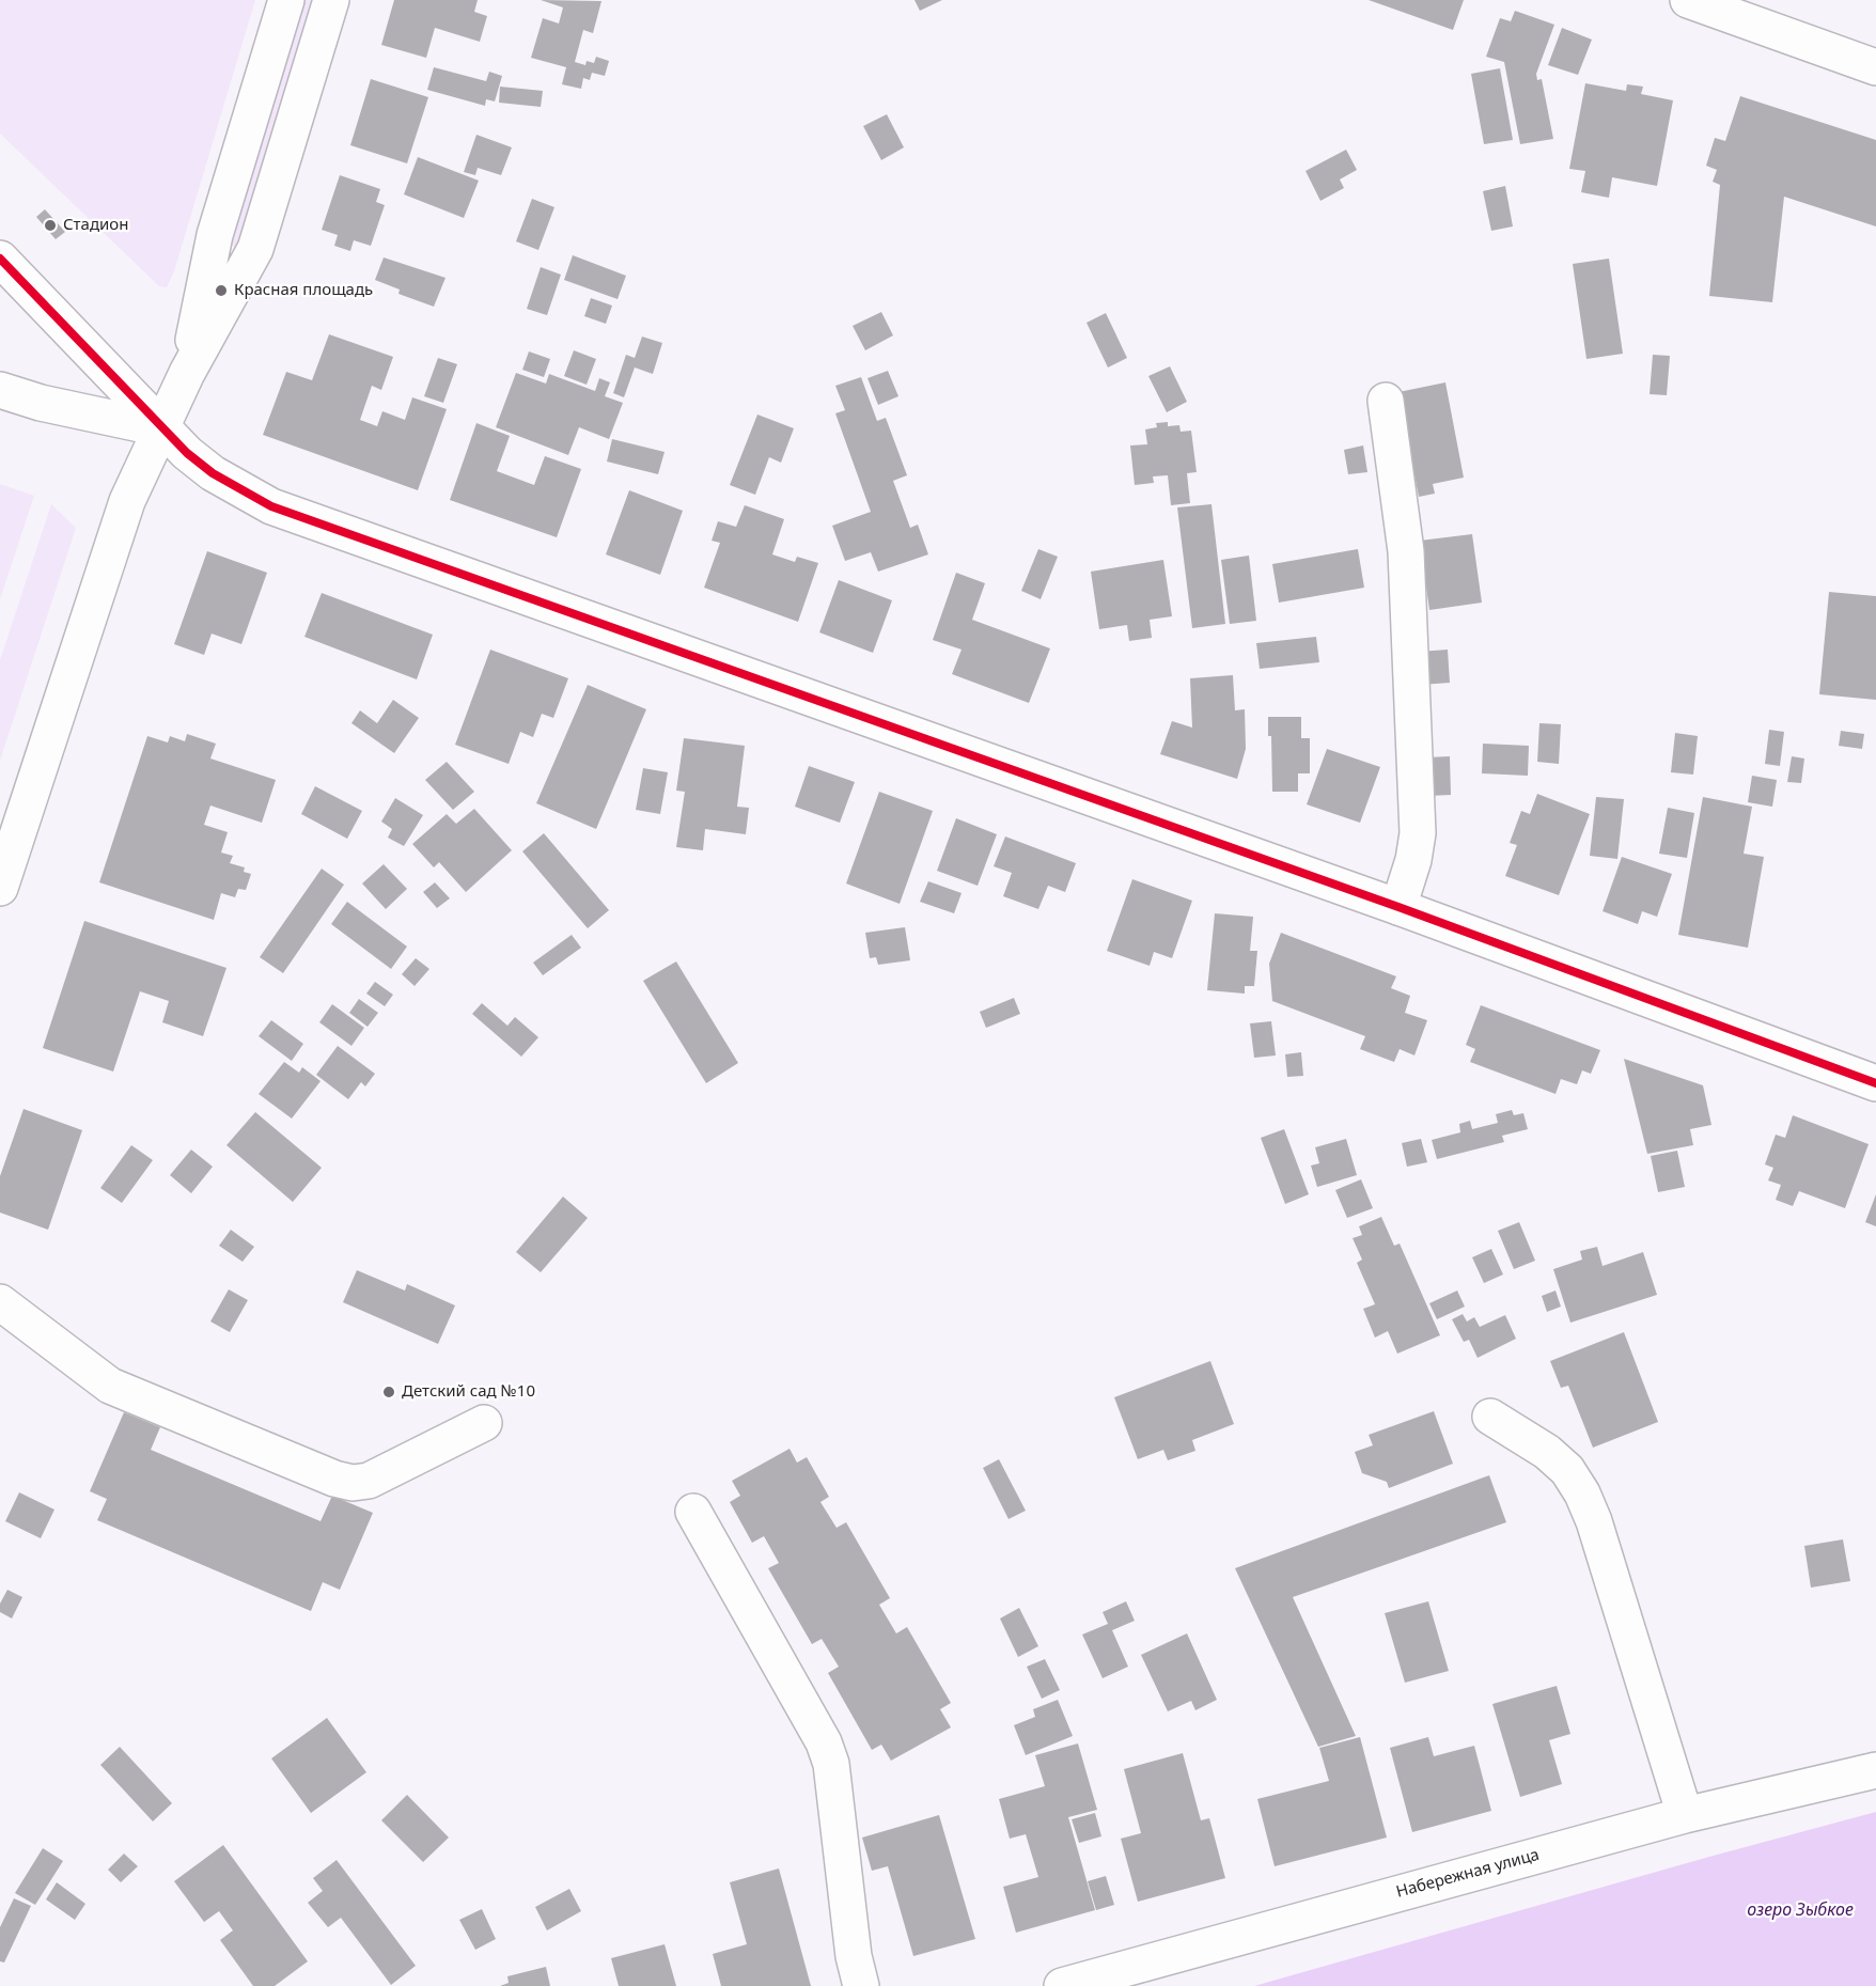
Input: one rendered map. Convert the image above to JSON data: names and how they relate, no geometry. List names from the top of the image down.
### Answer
{
  "streets": {
    "street": ["Набережная улица"]
  },
  "water": ["озеро Зыбкое"],
  "places": ["Стадион", "Красная площадь", "Детский сад №10"]
}
